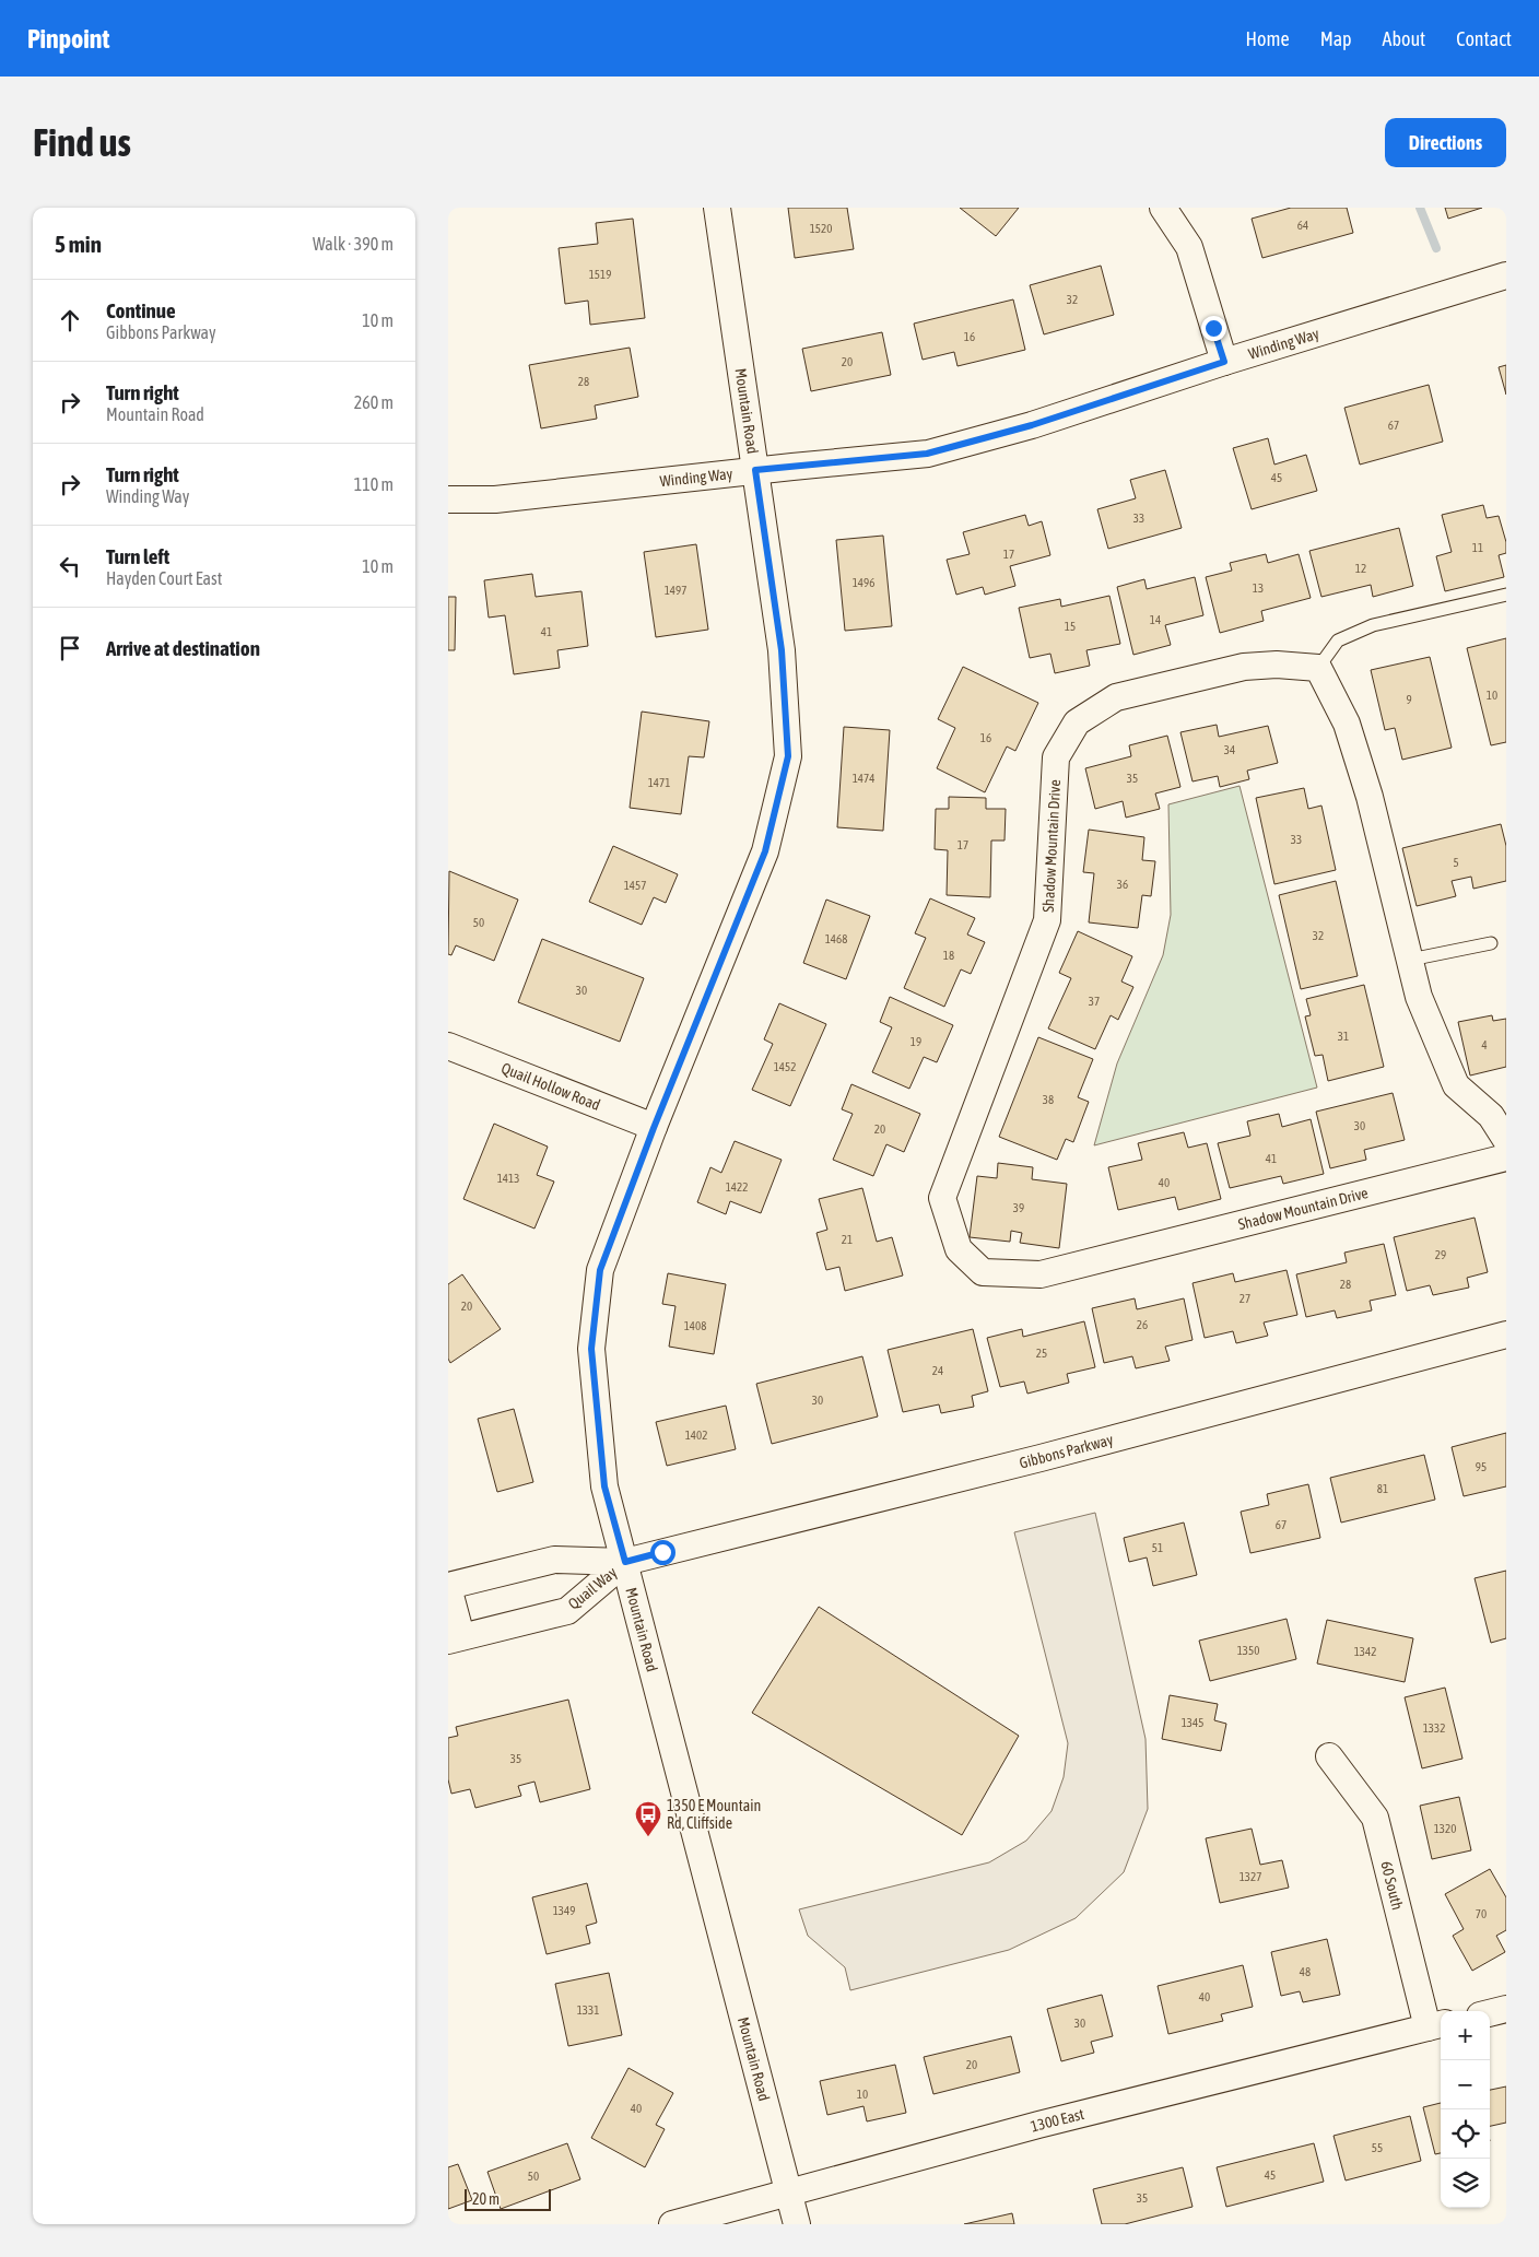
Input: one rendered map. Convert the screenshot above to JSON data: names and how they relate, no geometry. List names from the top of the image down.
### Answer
{
  "streets": {
    "street": [
      "Winding Way",
      "Mountain Road",
      "Shadow Mountain Drive",
      "Quail Hollow Road",
      "Gibbons Parkway",
      "Quail Way",
      "60 South",
      "1300 East"
    ]
  },
  "crossings": [
    ["Winding Way", "Mountain Road"],
    ["Mountain Road", "Quail Hollow Road"],
    ["Mountain Road", "Gibbons Parkway"],
    ["Mountain Road", "Quail Way"],
    ["Mountain Road", "1300 East"],
    ["Gibbons Parkway", "Quail Way"],
    ["60 South", "1300 East"]
  ],
  "places": {
    "bus stop": ["1350 E Mountain Rd, Cliffside"]
  },
  "house_numbers": [
    "64",
    "1520",
    "1519",
    "32",
    "16",
    "20",
    "28",
    "67",
    "45",
    "33",
    "11",
    "17",
    "12",
    "1496",
    "13",
    "1497",
    "14",
    "15",
    "41",
    "10",
    "9",
    "16",
    "34",
    "1474",
    "35",
    "1471",
    "33",
    "17",
    "5",
    "36",
    "1457",
    "50",
    "32",
    "1468",
    "18",
    "30",
    "37",
    "31",
    "19",
    "4",
    "1452",
    "38",
    "30",
    "20",
    "41",
    "1413",
    "40",
    "1422",
    "39",
    "21",
    "29",
    "28",
    "27",
    "20",
    "26",
    "1408",
    "25",
    "24",
    "30",
    "1402",
    "95",
    "81",
    "67",
    "51",
    "1350",
    "1342",
    "1345",
    "1332",
    "35",
    "1320",
    "1327",
    "1349",
    "70",
    "48",
    "40",
    "1331",
    "30",
    "20",
    "10",
    "40",
    "55",
    "45",
    "50",
    "35"
  ],
  "scale_bar": "20 m",
  "page": {
    "header": "Pinpoint",
    "nav": [
      "Home",
      "Map",
      "About",
      "Contact"
    ],
    "buttons": "Directions",
    "title": "Find us",
    "heading": ["5 min", "Walk · 390 m"],
    "list": [
      ["Continue", "Gibbons Parkway", "10 m"],
      ["Turn right", "Mountain Road", "260 m"],
      ["Turn right", "Winding Way", "110 m"],
      ["Turn left", "Hayden Court East", "10 m"],
      "Arrive at destination"
    ],
    "map_buttons": ["+", "−"],
    "scale": "20 m"
  }
}
